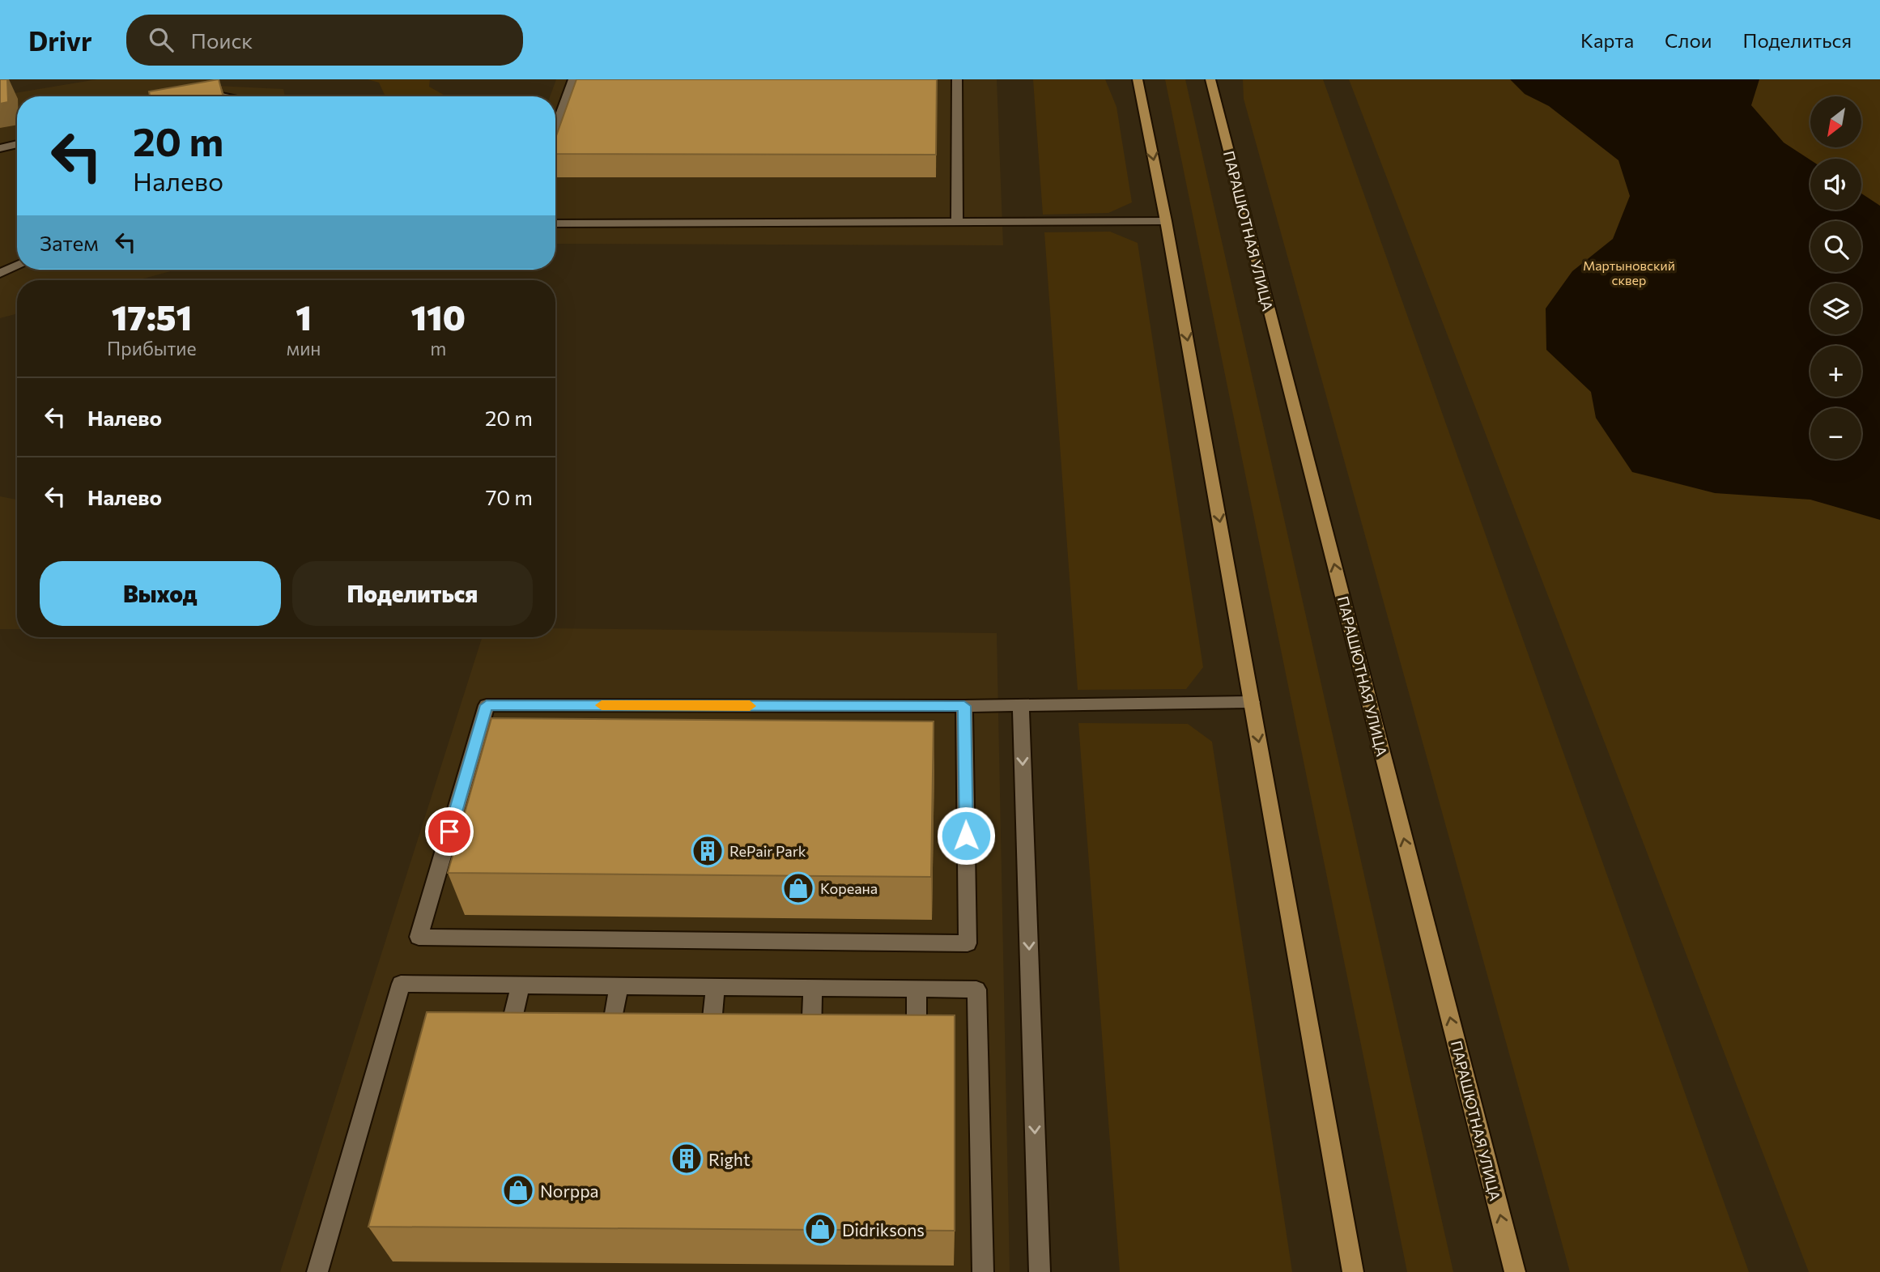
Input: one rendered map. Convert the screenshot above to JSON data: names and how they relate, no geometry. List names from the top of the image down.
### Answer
{
  "streets": {
    "main road": ["ПАРАШЮТНАЯ УЛИЦА"]
  },
  "parks": ["Мартыновский сквер"],
  "places": {
    "building": ["RePair Park", "Right"],
    "shop": ["Кореана", "Norppa", "Didriksons"]
  },
  "north": "bottom left",
  "page": {
    "header": "Drivr",
    "search": "Поиск",
    "nav": ["Карта", "Слои", "Поделиться"],
    "map_buttons": ["+", "−"],
    "turn": ["20 m", "Налево"],
    "then": "Затем",
    "eta": [
      "17:51",
      "Прибытие",
      "1",
      "мин",
      "110",
      "m"
    ],
    "list": [
      {
        "name": "Налево",
        "value": "20 m"
      },
      {
        "name": "Налево",
        "value": "70 m"
      }
    ],
    "buttons": ["Выход", "Поделиться"]
  }
}
